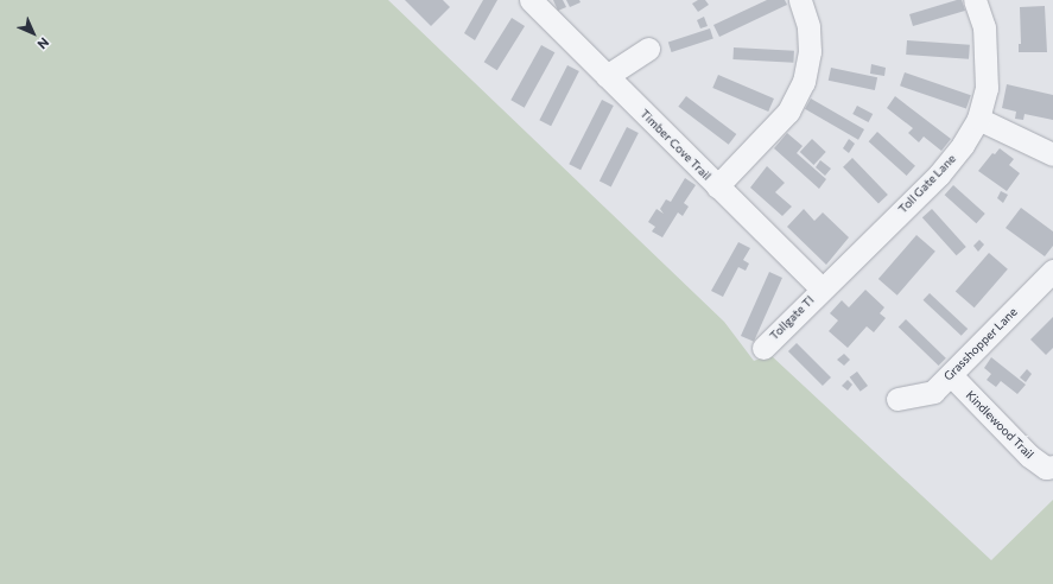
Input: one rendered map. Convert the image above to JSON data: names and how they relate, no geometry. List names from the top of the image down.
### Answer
{
  "streets": {
    "street": [
      "Timber Cove Trail",
      "Toll Gate Lane",
      "Tollgate Tl",
      "Grasshopper Lane",
      "Kindlewood Trail"
    ]
  },
  "crossings": [
    ["Timber Cove Trail", "Toll Gate Lane"],
    ["Timber Cove Trail", "Tollgate Tl"],
    ["Toll Gate Lane", "Tollgate Tl"],
    ["Grasshopper Lane", "Kindlewood Trail"]
  ],
  "north": "bottom right"
}
